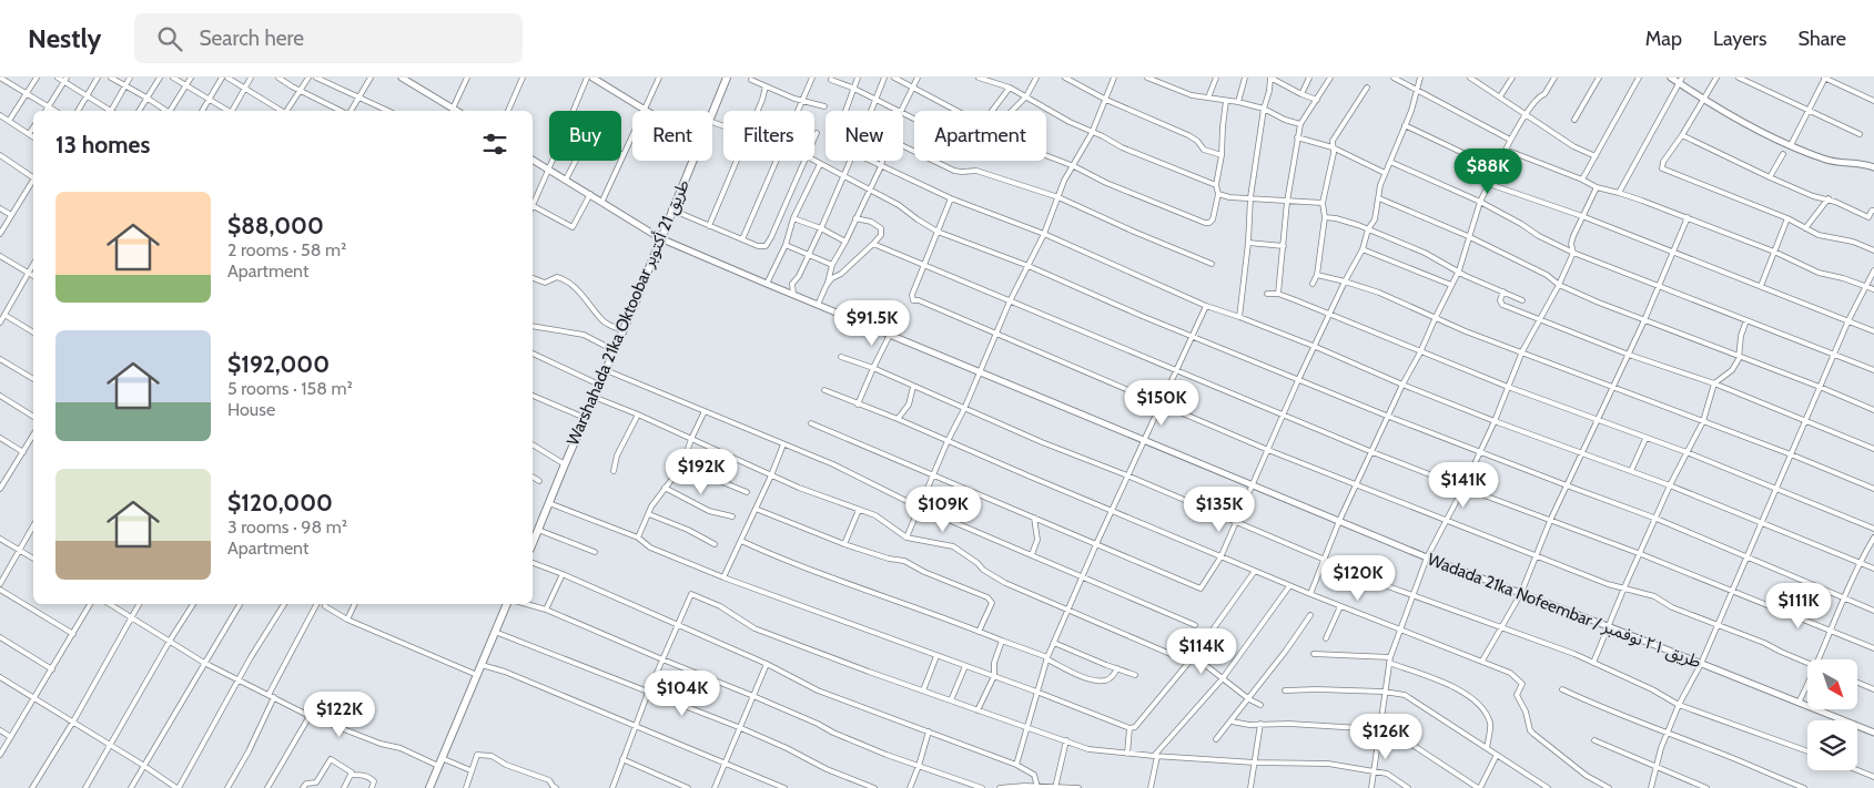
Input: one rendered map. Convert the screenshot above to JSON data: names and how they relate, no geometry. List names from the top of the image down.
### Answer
{
  "streets": {
    "main road": ["Warshahada 21ka Oktoobar طريق 21 أكتوبر"],
    "street": ["Wadada 21ka Nofeembar / طريق ٢١ نوفمبر"]
  },
  "crossings": [
    ["Warshahada 21ka Oktoobar طريق 21 أكتوبر", "Wadada 21ka Nofeembar / طريق ٢١ نوفمبر"]
  ],
  "north": "bottom right",
  "page": {
    "header": "Nestly",
    "search": "Search here",
    "nav": ["Map", "Layers", "Share"],
    "chip": [
      "Buy",
      "Rent",
      "Filters",
      "New",
      "Apartment"
    ],
    "heading": "13 homes",
    "price": [
      "$88K",
      "$91.5K",
      "$150K",
      "$192K",
      "$141K",
      "$109K",
      "$135K",
      "$120K",
      "$111K",
      "$114K",
      "$104K",
      "$122K",
      "$126K"
    ],
    "list": [
      {
        "name": "$88,000",
        "note": "2 rooms · 58 m² · Apartment"
      },
      {
        "name": "$192,000",
        "note": "5 rooms · 158 m² · House"
      },
      {
        "name": "$120,000",
        "note": "3 rooms · 98 m² · Apartment"
      }
    ]
  }
}
